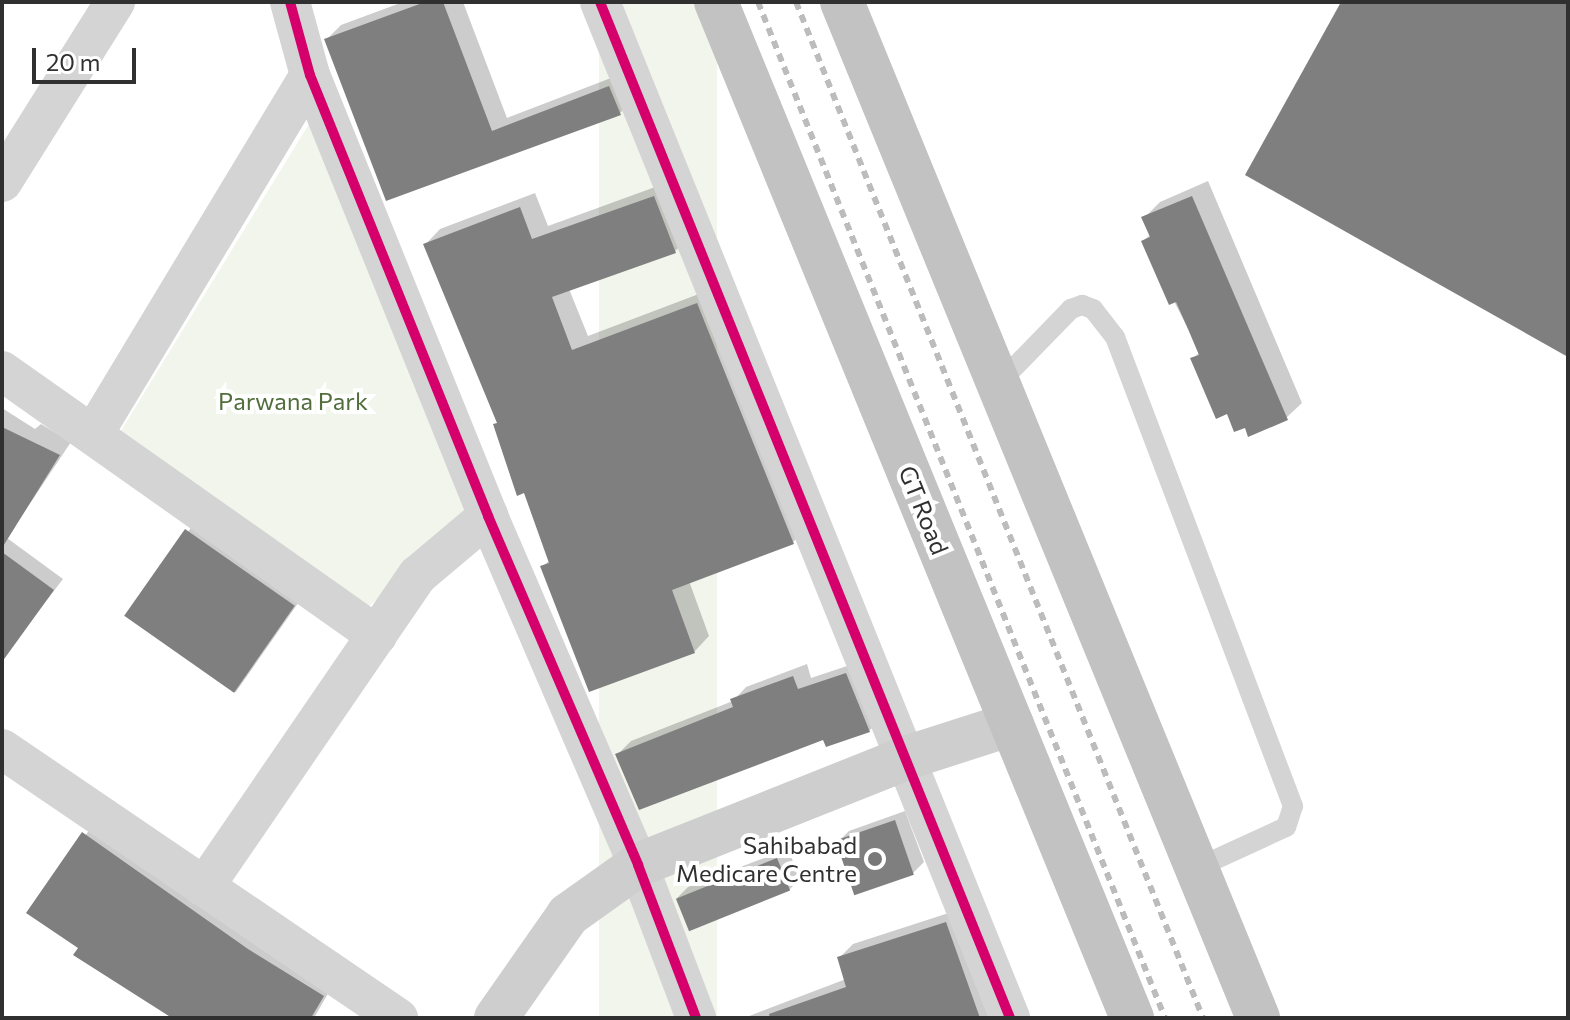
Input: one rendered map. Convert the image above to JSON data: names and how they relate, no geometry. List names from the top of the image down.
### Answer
{
  "streets": {
    "highway": ["GT Road"]
  },
  "parks": ["Parwana Park"],
  "places": ["Sahibabad Medicare Centre"],
  "scale_bar": "20 m"
}
